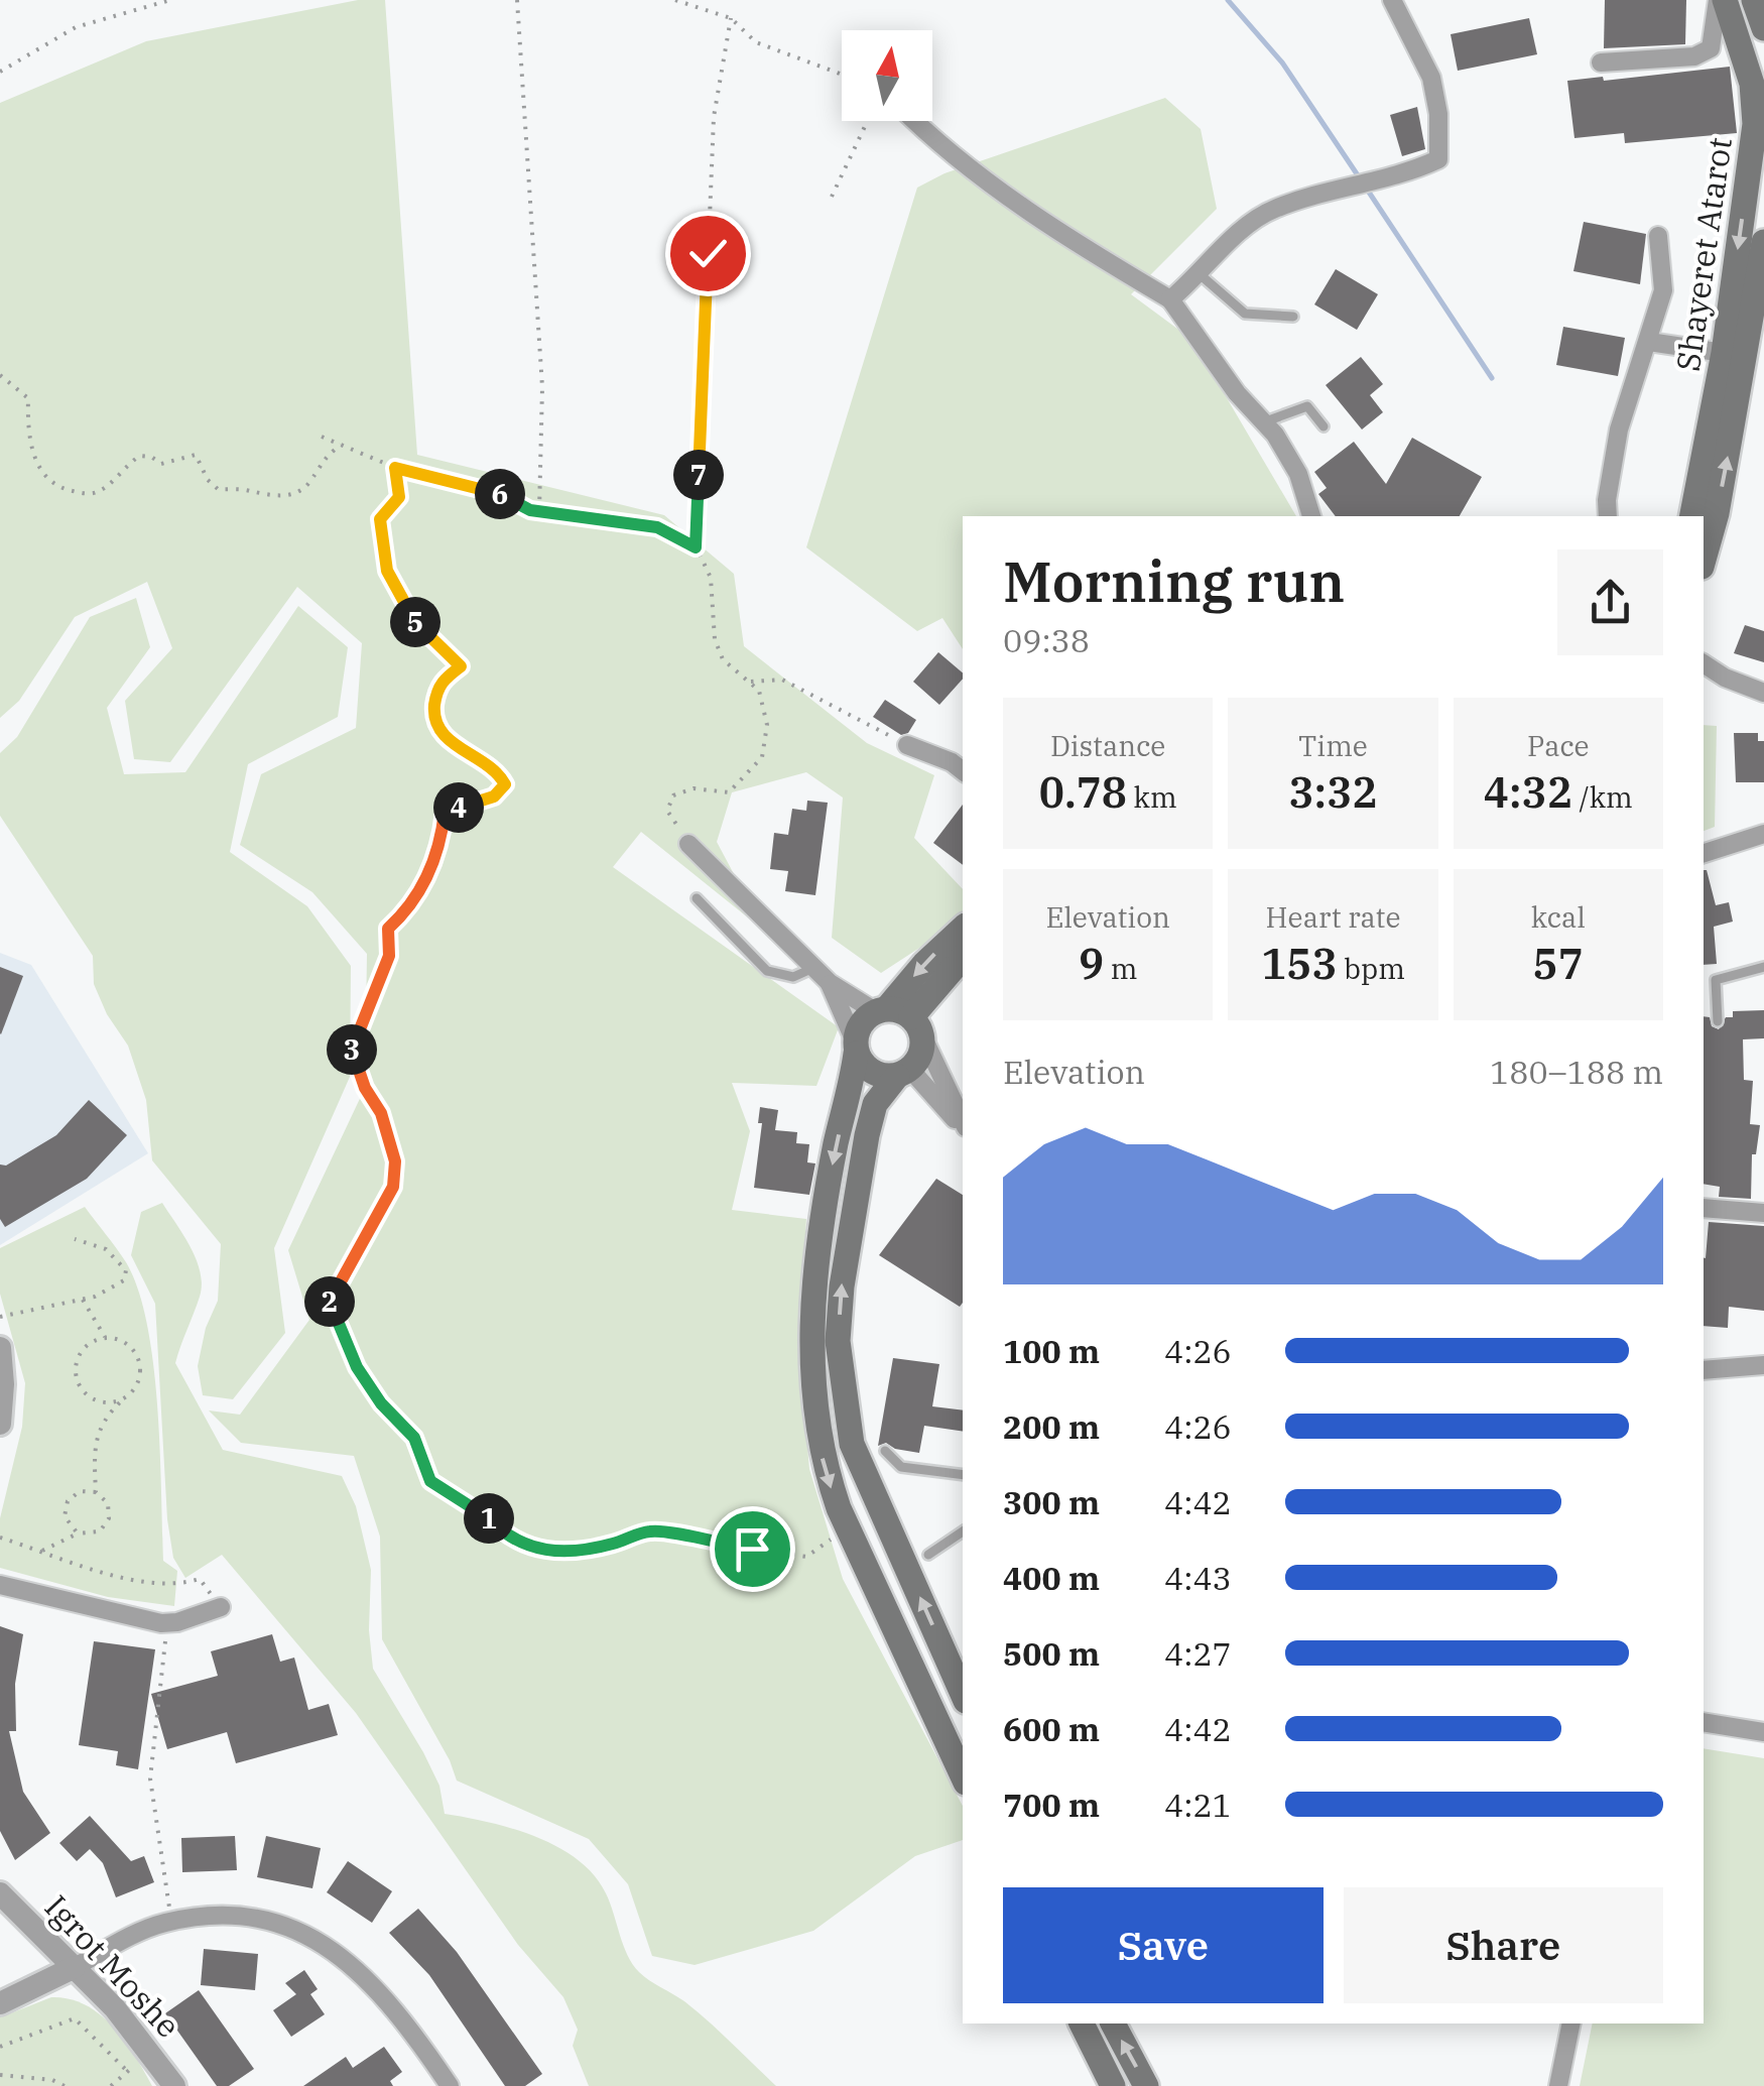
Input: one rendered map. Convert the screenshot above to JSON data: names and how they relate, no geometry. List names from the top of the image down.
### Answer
{
  "streets": {
    "main road": ["Shayeret Atarot"],
    "street": ["Igrot Moshe"]
  },
  "north": "top",
  "page": {
    "pins": [
      "7",
      "6",
      "5",
      "4",
      "3",
      "2",
      "1"
    ],
    "heading": ["Morning run", "09:38"],
    "stats": [
      ["Distance", "0.78 km"],
      ["Time", "3:32"],
      ["Pace", "4:32 /km"],
      ["Elevation", "9 m"],
      ["Heart rate", "153 bpm"],
      ["kcal", "57"]
    ],
    "chart": ["Elevation", "180–188 m"],
    "list": [
      {
        "name": "100 m",
        "note": "4:26"
      },
      {
        "name": "200 m",
        "note": "4:26"
      },
      {
        "name": "300 m",
        "note": "4:42"
      },
      {
        "name": "400 m",
        "note": "4:43"
      },
      {
        "name": "500 m",
        "note": "4:27"
      },
      {
        "name": "600 m",
        "note": "4:42"
      },
      {
        "name": "700 m",
        "note": "4:21"
      }
    ],
    "buttons": ["Save", "Share"]
  }
}
